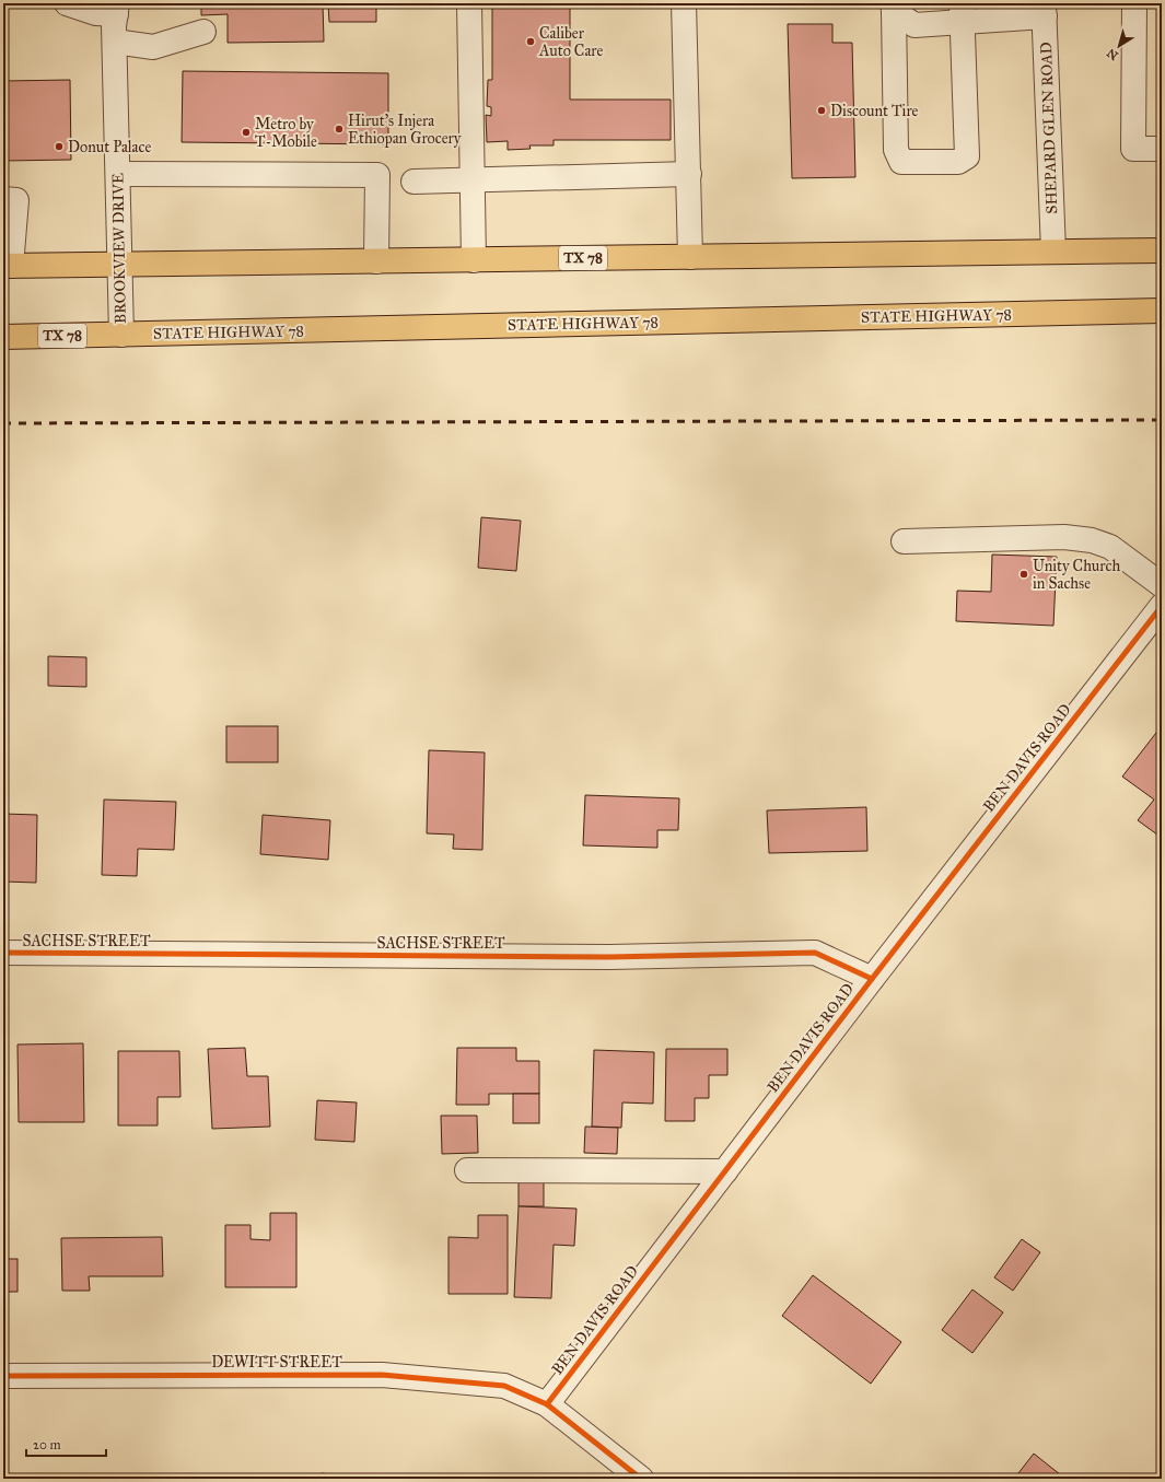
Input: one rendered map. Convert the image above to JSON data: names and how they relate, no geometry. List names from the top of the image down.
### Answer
{
  "streets": {
    "main road": ["TX 78", "STATE HIGHWAY 78"],
    "street": [
      "SHEPARD GLEN ROAD",
      "BROOKVIEW DRIVE",
      "BEN DAVIS ROAD",
      "SACHSE STREET",
      "DEWITT STREET"
    ]
  },
  "crossings": [
    ["SHEPARD GLEN ROAD", "TX 78"],
    ["BROOKVIEW DRIVE", "TX 78"],
    ["BROOKVIEW DRIVE", "STATE HIGHWAY 78"],
    ["BEN DAVIS ROAD", "SACHSE STREET"],
    ["BEN DAVIS ROAD", "DEWITT STREET"]
  ],
  "places": [
    "Caliber Auto Care",
    "Discount Tire",
    "Hirut's Injera Ethiopan Grocery",
    "Metro by T-Mobile",
    "Donut Palace",
    "Unity Church in Sachse"
  ],
  "scale_bar": "20 m",
  "north": "bottom left"
}
